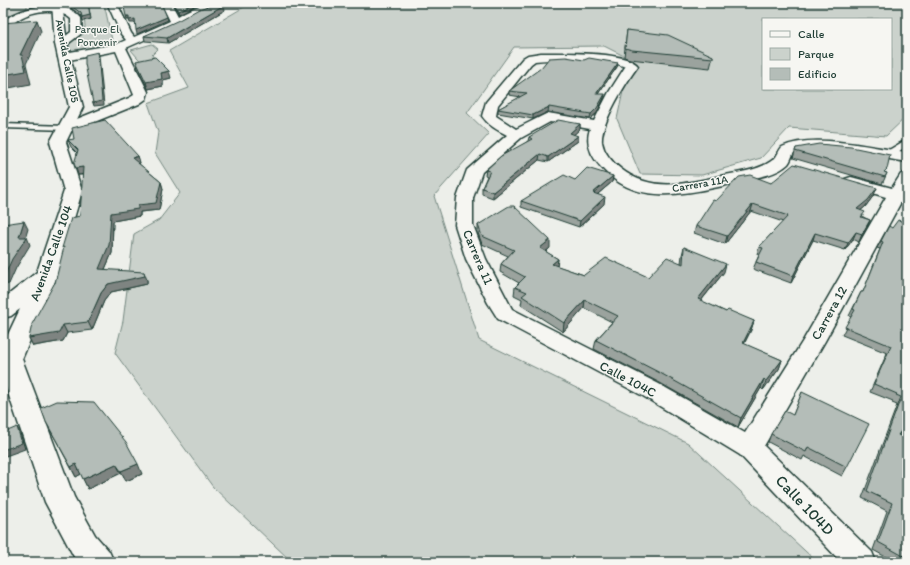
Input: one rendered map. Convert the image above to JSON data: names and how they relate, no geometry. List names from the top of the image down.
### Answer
{
  "streets": {
    "main road": ["Avenida Calle 105", "Avenida Calle 104"],
    "street": [
      "Carrera 11A",
      "Carrera 11",
      "Carrera 12",
      "Calle 104C",
      "Calle 104D"
    ]
  },
  "crossings": [
    ["Avenida Calle 105", "Avenida Calle 104"],
    ["Carrera 11A", "Carrera 11"],
    ["Carrera 11", "Calle 104C"],
    ["Carrera 12", "Calle 104C"],
    ["Carrera 12", "Calle 104D"],
    ["Calle 104C", "Calle 104D"]
  ],
  "parks": ["Parque El Porvenir"],
  "legend": ["Calle", "Parque", "Edificio"]
}
